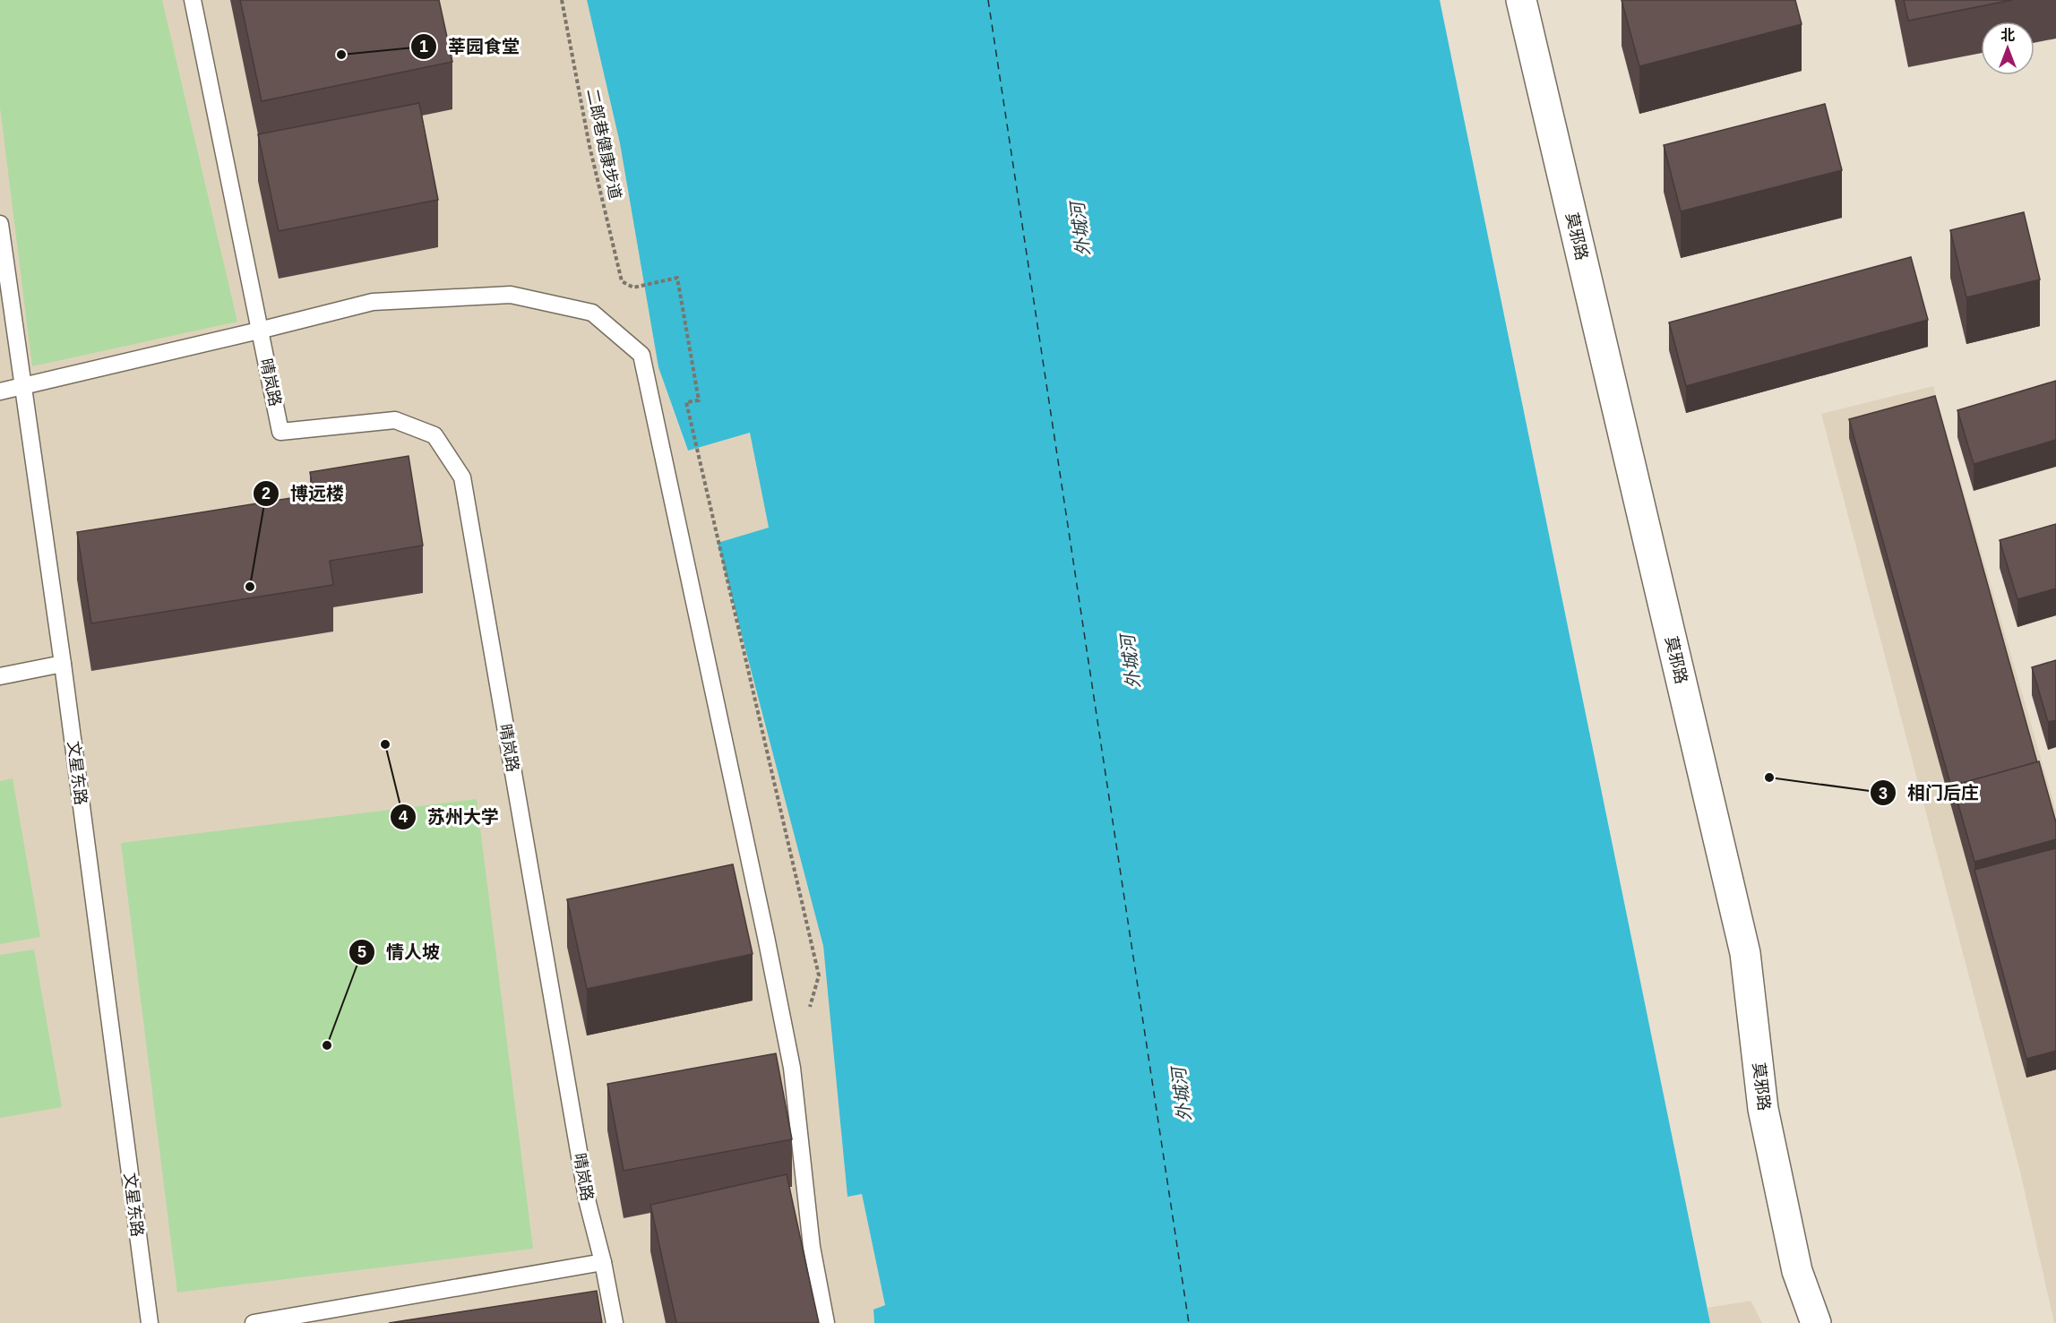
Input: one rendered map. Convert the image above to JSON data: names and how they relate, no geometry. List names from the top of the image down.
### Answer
{
  "streets": {
    "main road": ["莫邪路"],
    "lane": ["晴岚路", "文星东路"],
    "path": ["二郎巷健康步道"]
  },
  "water": ["外城河"],
  "places": [
    "莘园食堂",
    "博远楼",
    "苏州大学",
    "相门后庄",
    "情人坡"
  ],
  "north": "top"
}
